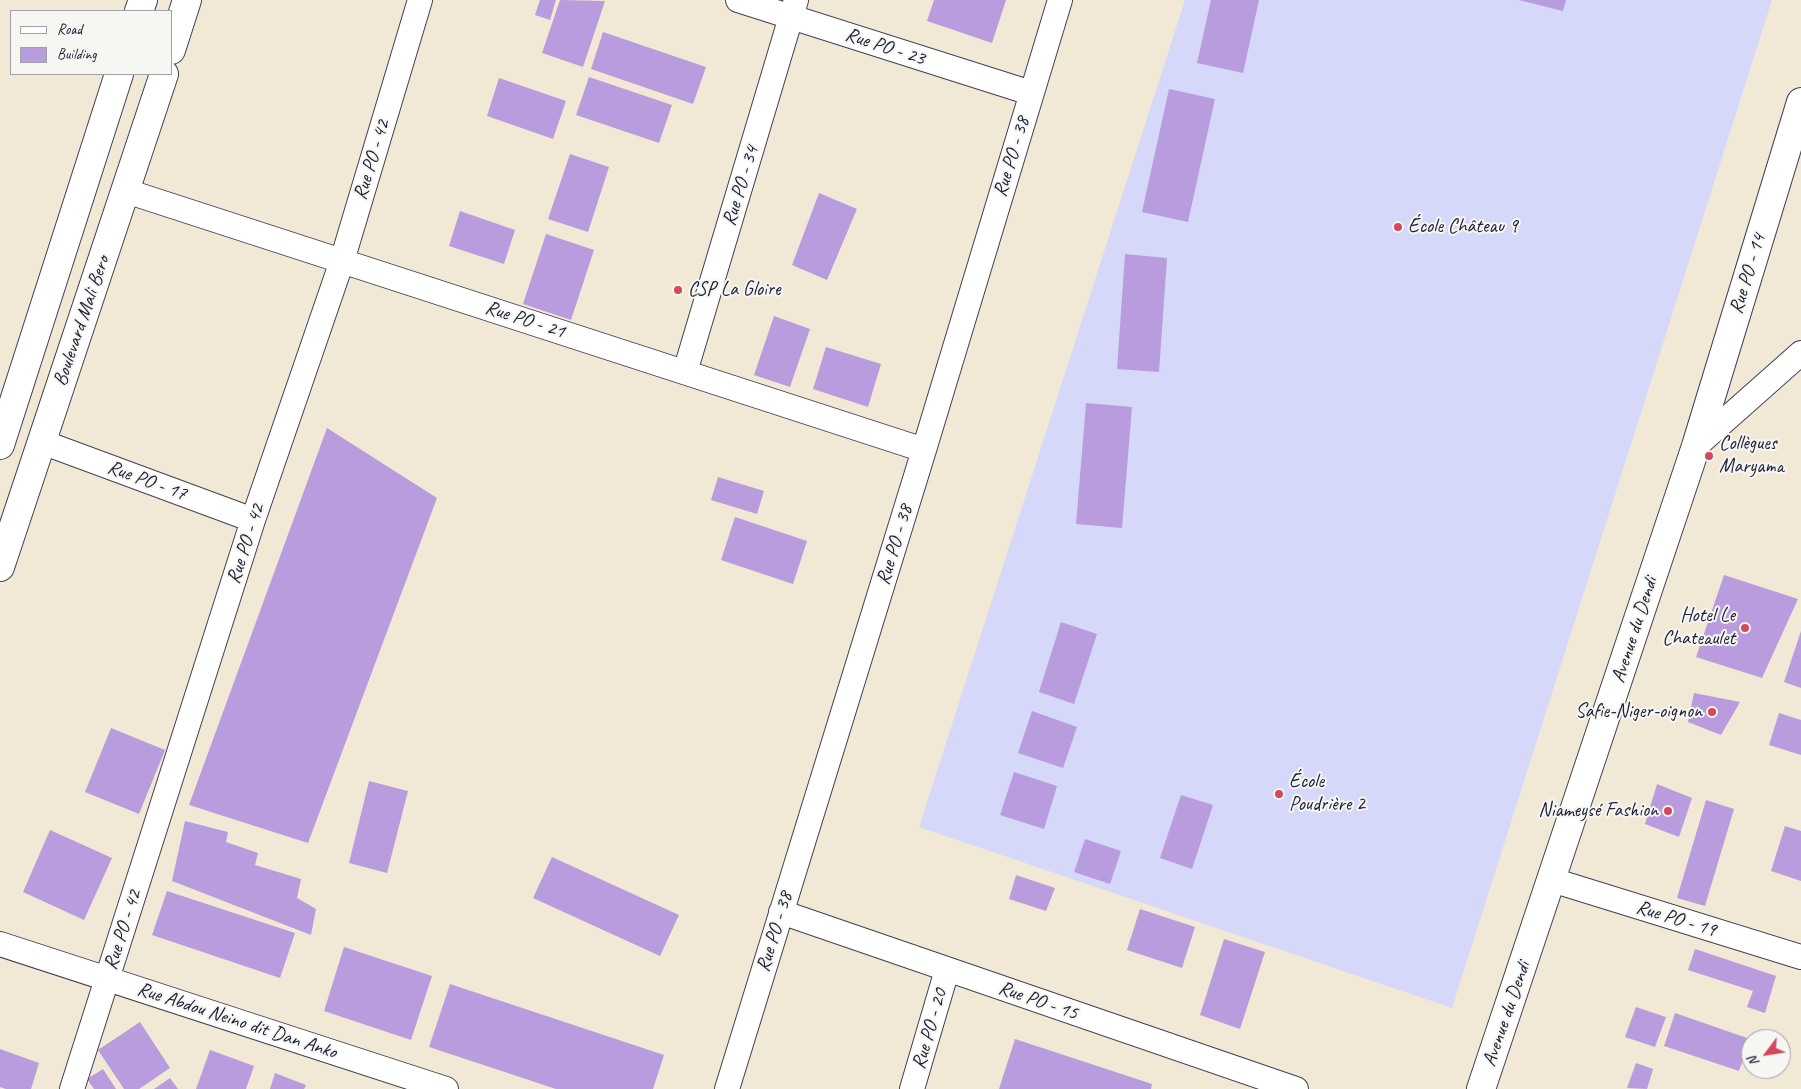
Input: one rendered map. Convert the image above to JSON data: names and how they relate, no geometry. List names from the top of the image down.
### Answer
{
  "streets": {
    "street": [
      "Rue PO - 23",
      "Rue PO - 38",
      "Rue PO - 42",
      "Rue PO - 34",
      "Rue PO - 14",
      "Rue PO - 21",
      "Boulevard Mali Bero",
      "Rue PO - 17",
      "Avenue du Dendi",
      "Rue PO - 19",
      "Rue PO - 15",
      "Rue Abdou Neino dit Dan Anko",
      "Rue PO - 20"
    ]
  },
  "crossings": [
    ["Rue PO - 23", "Rue PO - 38"],
    ["Rue PO - 23", "Rue PO - 34"],
    ["Rue PO - 38", "Rue PO - 21"],
    ["Rue PO - 38", "Rue PO - 15"],
    ["Rue PO - 42", "Rue PO - 21"],
    ["Rue PO - 42", "Rue PO - 17"],
    ["Rue PO - 42", "Rue Abdou Neino dit Dan Anko"],
    ["Rue PO - 34", "Rue PO - 21"],
    ["Rue PO - 14", "Avenue du Dendi"],
    ["Rue PO - 21", "Boulevard Mali Bero"],
    ["Boulevard Mali Bero", "Rue PO - 17"],
    ["Avenue du Dendi", "Rue PO - 19"],
    ["Rue PO - 15", "Rue PO - 20"]
  ],
  "places": [
    "École Château 9",
    "CSP La Gloire",
    "Collègues Maryama",
    "Hotel Le Chateaulet",
    "Safie-Niger-oignon",
    "École Poudrière 2",
    "Niameysé Fashion"
  ],
  "legend": ["Road", "Building"],
  "north": "bottom left"
}
